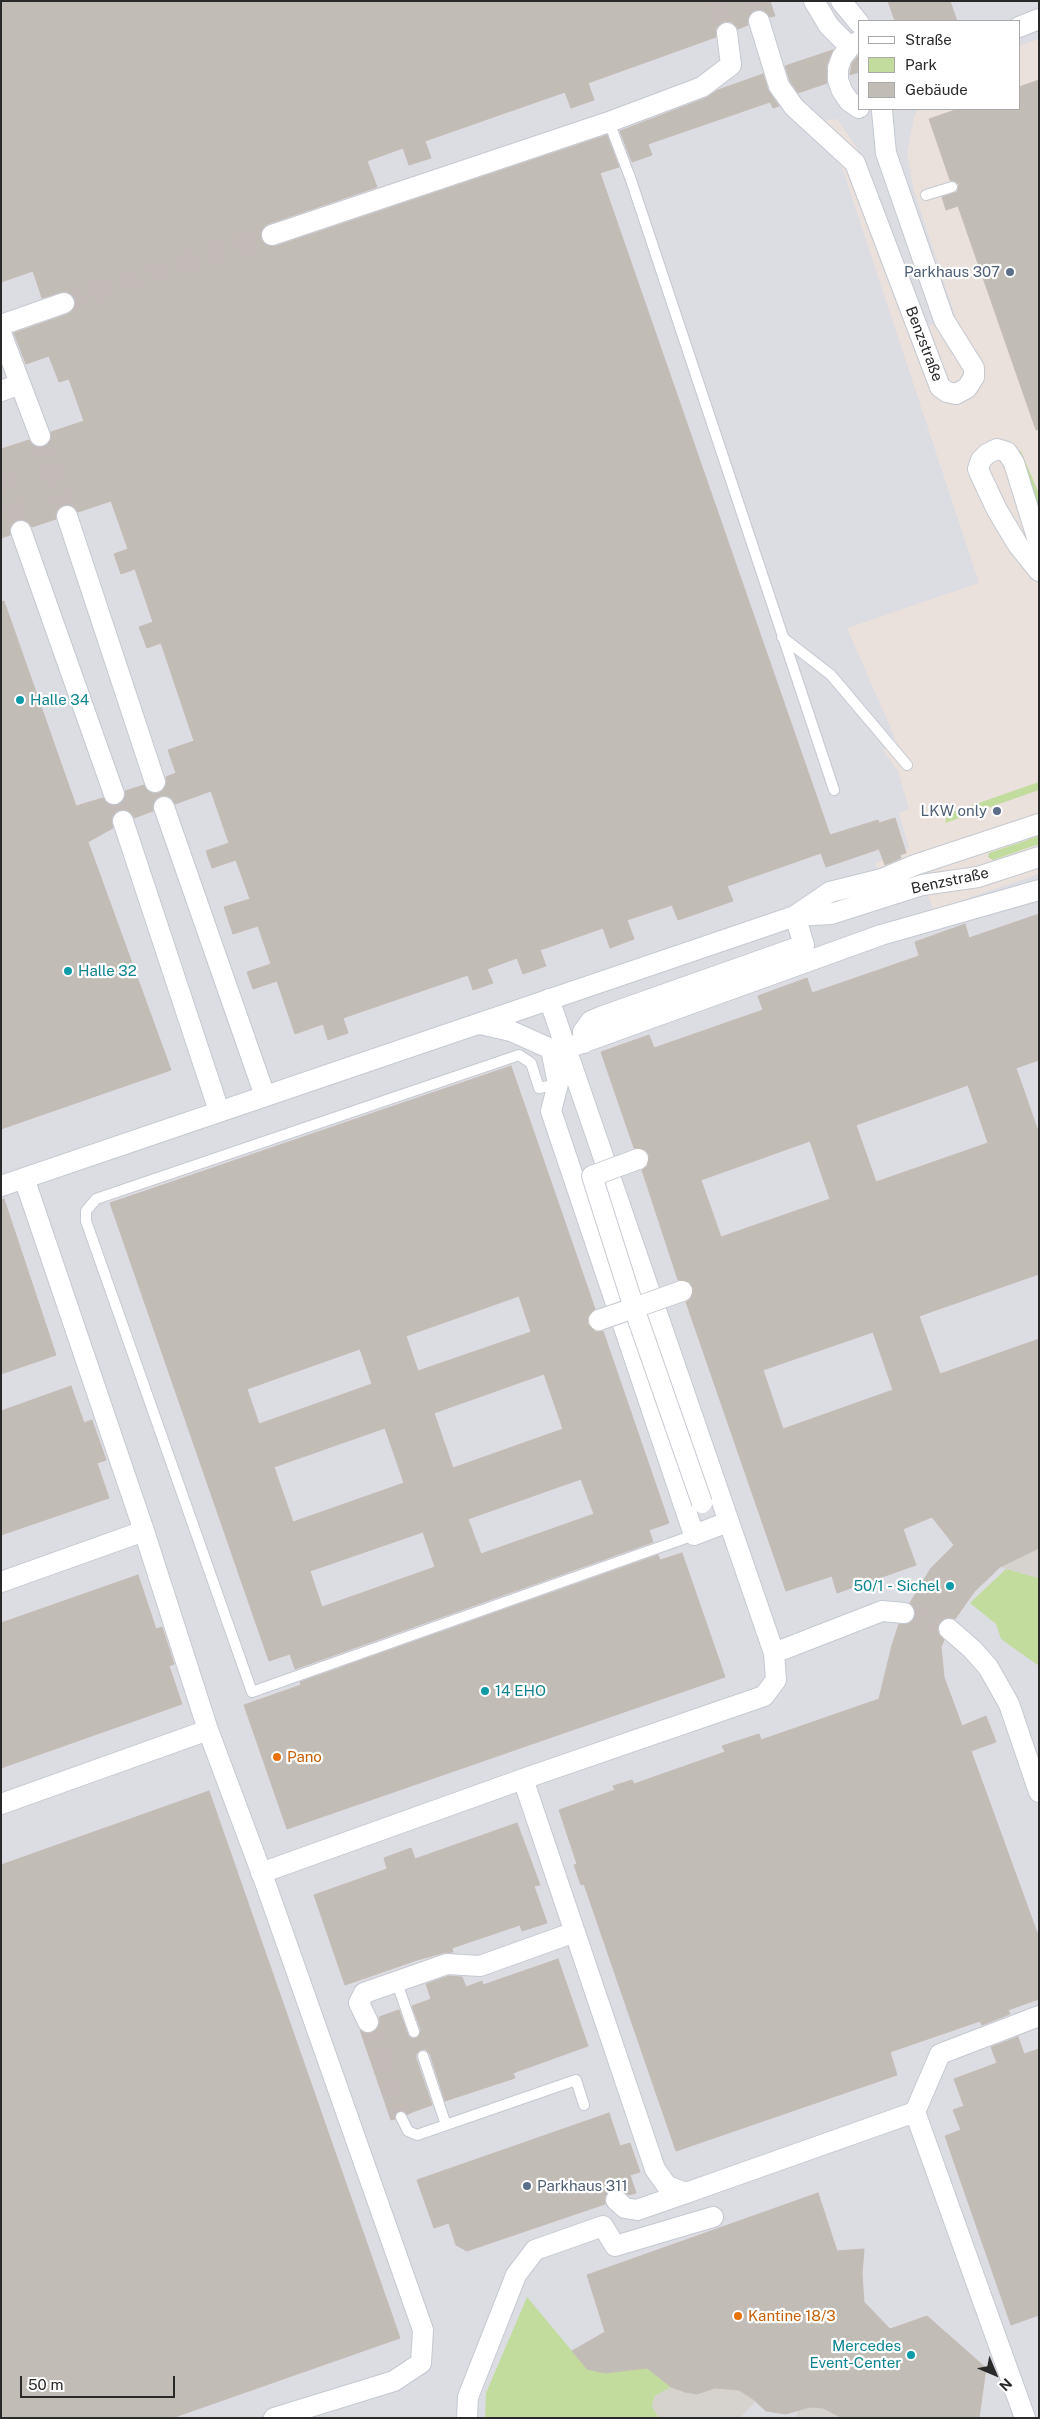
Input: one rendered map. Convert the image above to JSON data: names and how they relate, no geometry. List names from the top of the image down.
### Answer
{
  "streets": {
    "street": ["Benzstraße"]
  },
  "places": [
    "Parkhaus 307",
    "Halle 34",
    "LKW only",
    "Halle 32",
    "50/1 - Sichel",
    "14 EHO",
    "Pano",
    "Parkhaus 311",
    "Kantine 18/3",
    "Mercedes Event-Center"
  ],
  "legend": ["Straße", "Park", "Gebäude"],
  "scale_bar": "50 m",
  "north": "bottom right"
}
